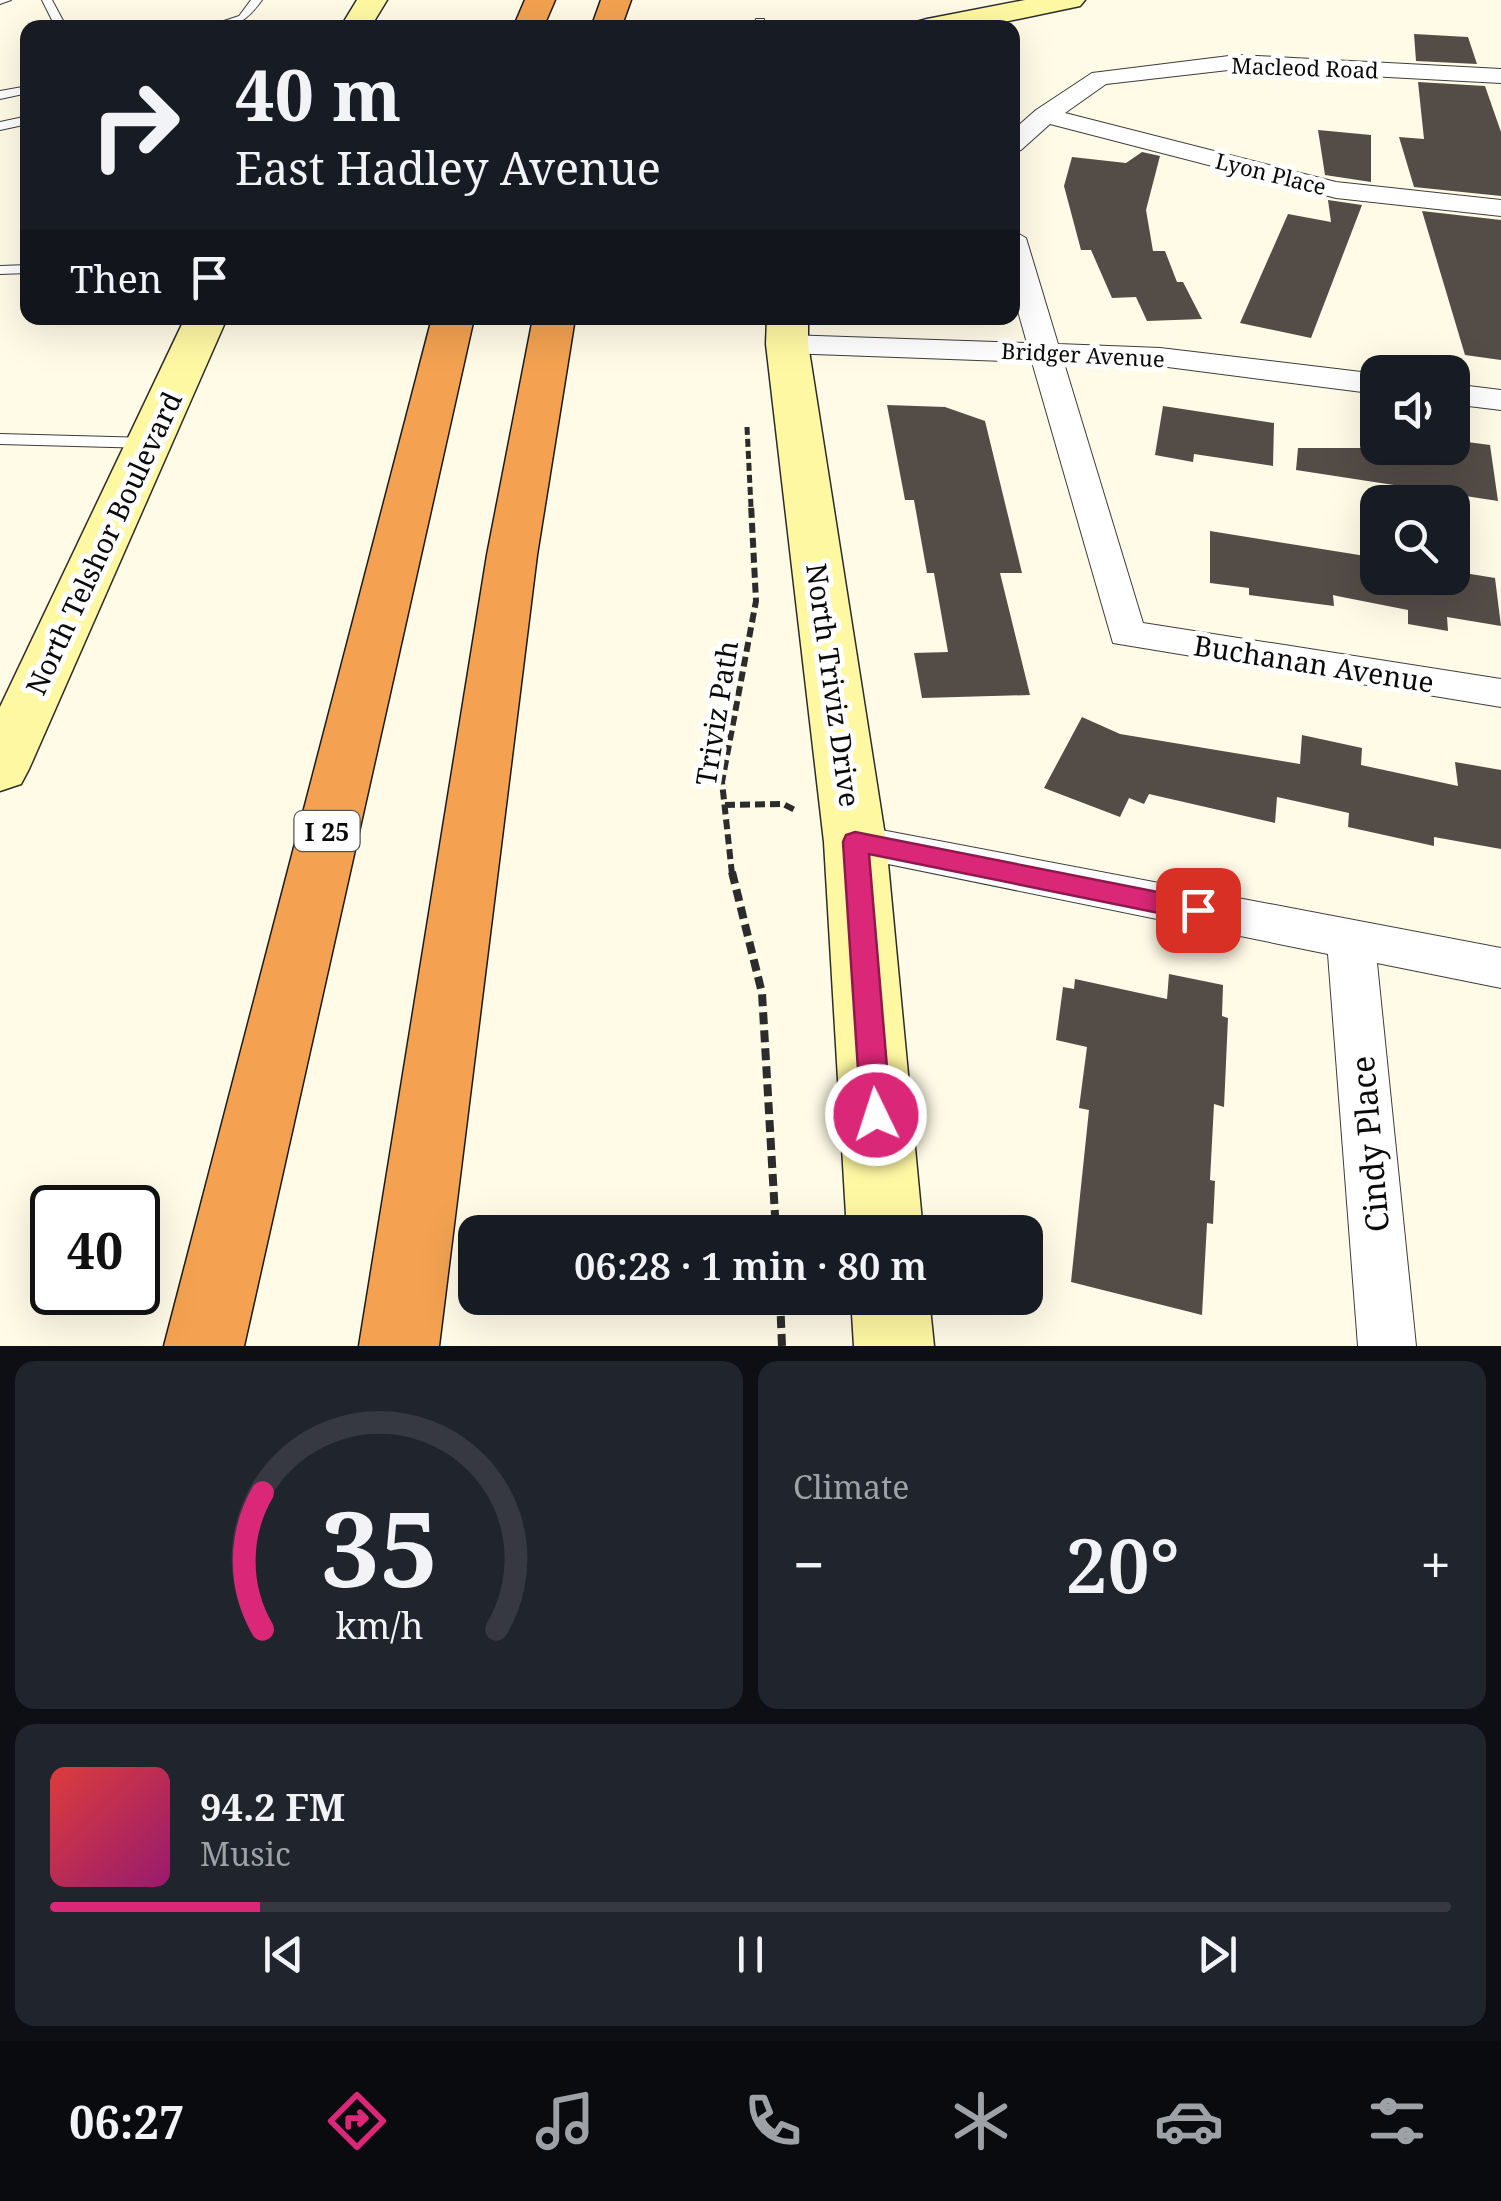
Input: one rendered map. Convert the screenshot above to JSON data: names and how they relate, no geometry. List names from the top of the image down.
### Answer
{
  "streets": {
    "highway": ["I 25"],
    "street": [
      "Macleod Road",
      "Lyon Place",
      "Bridger Avenue",
      "North Telshor Boulevard",
      "Buchanan Avenue",
      "North Triviz Drive",
      "Cindy Place"
    ],
    "path": ["Triviz Path"]
  },
  "crossings": [
    ["Macleod Road", "Lyon Place"],
    ["Bridger Avenue", "Buchanan Avenue"],
    ["Bridger Avenue", "North Triviz Drive"]
  ],
  "page": {
    "turn": ["40 m", "East Hadley Avenue"],
    "then": "Then",
    "limit": "40",
    "trip": "06:28 · 1 min · 80 m",
    "tile": "Climate",
    "heat": ["−", "20°", "+"],
    "song": ["94.2 FM", "Music"],
    "tabs": "06:27",
    "gauge": ["35", "km/h"]
  }
}
